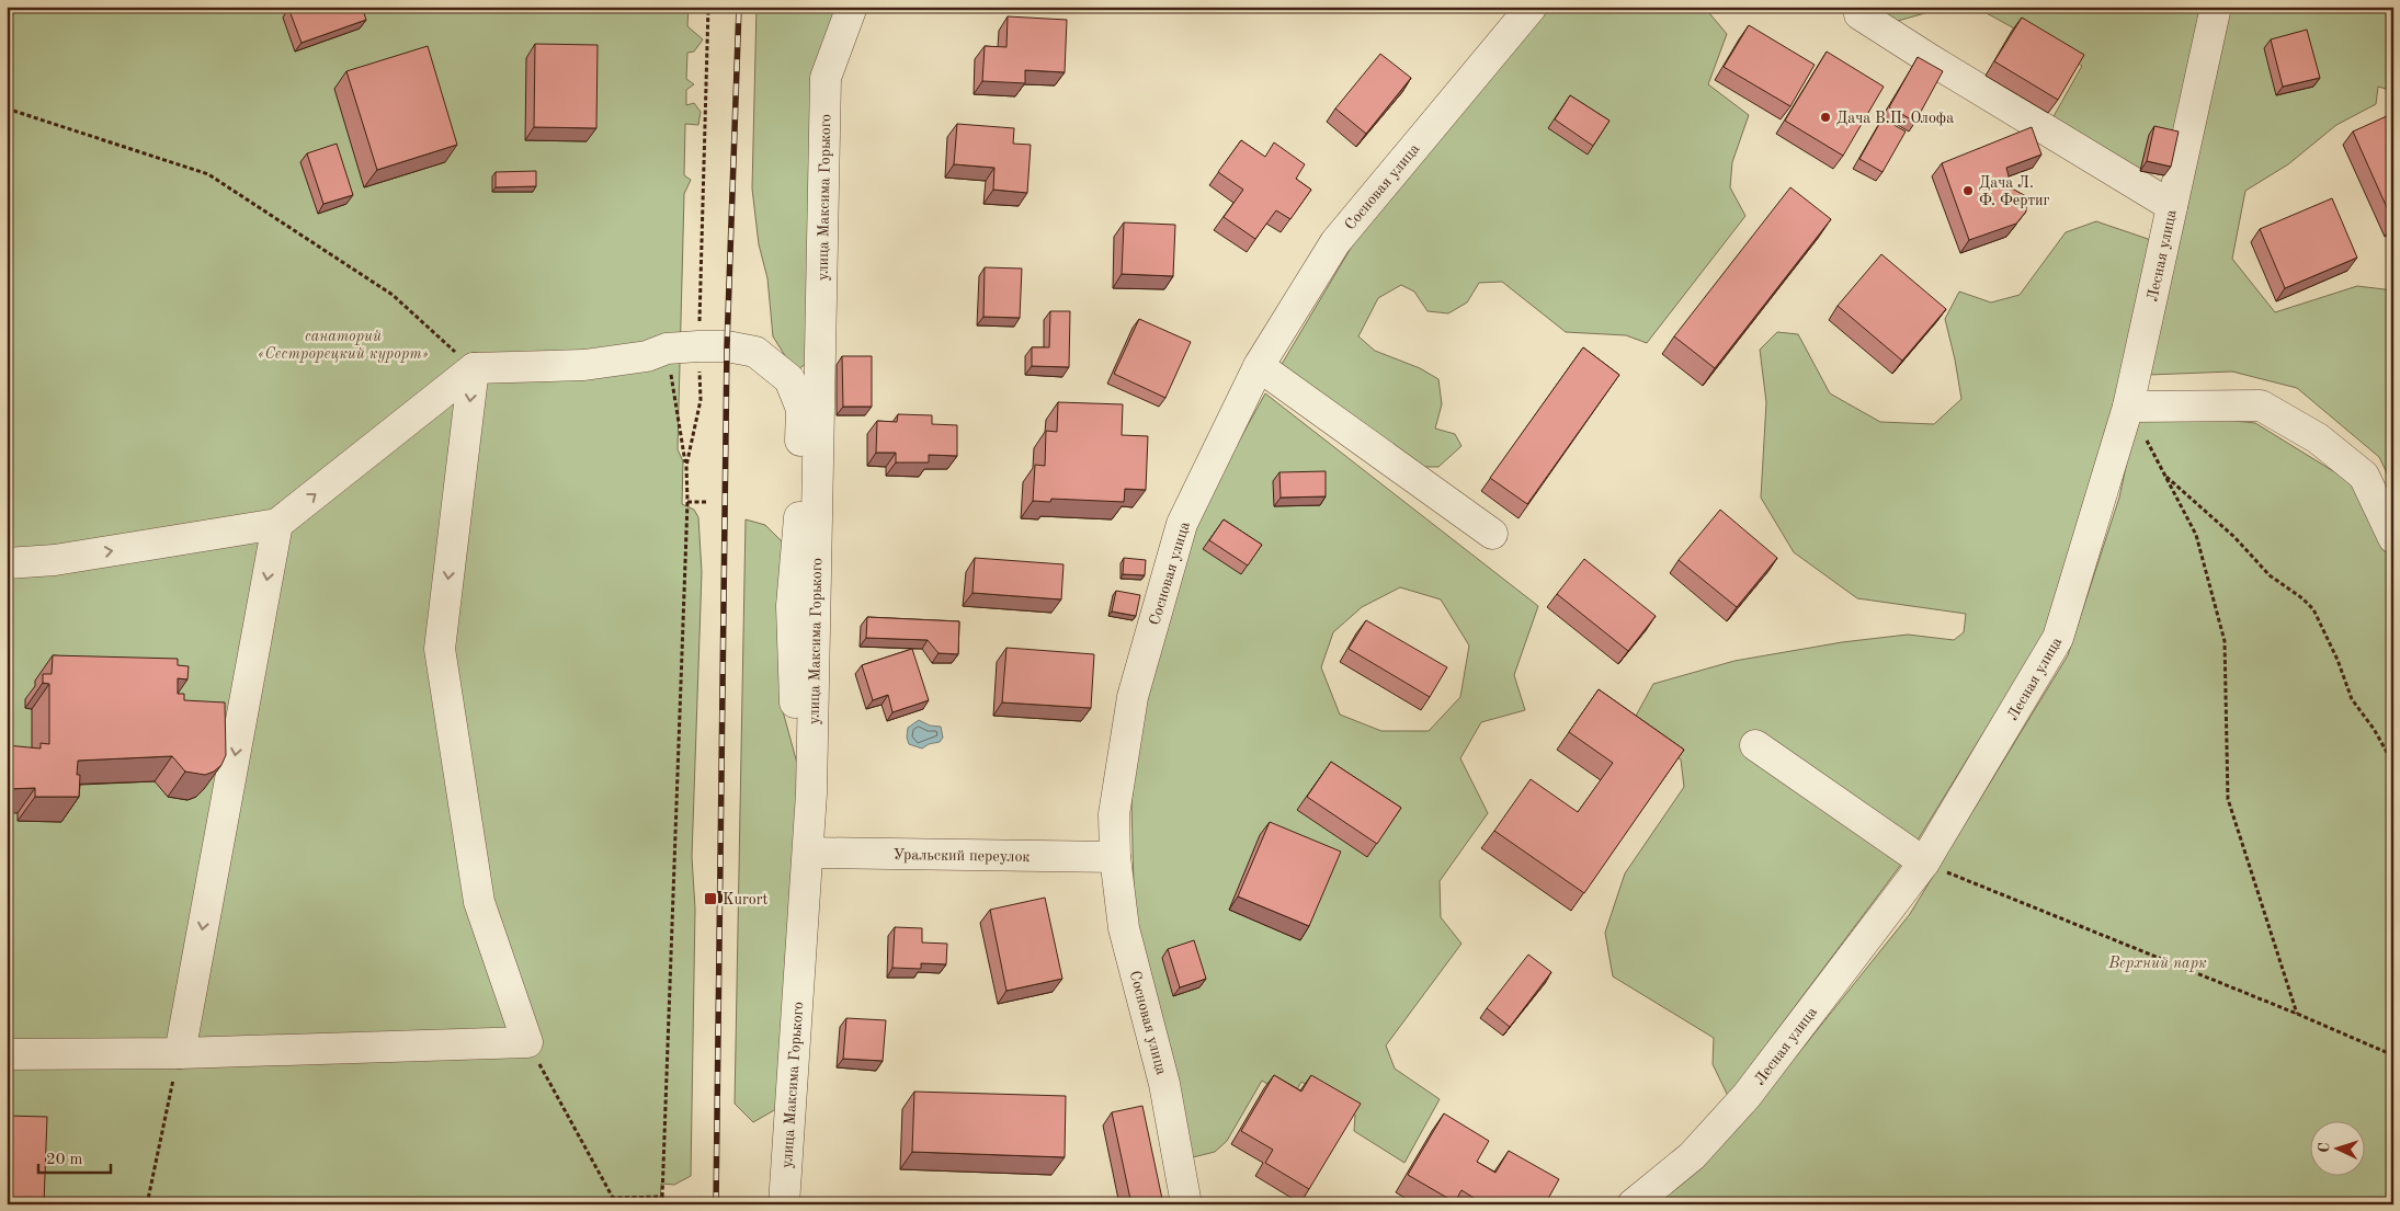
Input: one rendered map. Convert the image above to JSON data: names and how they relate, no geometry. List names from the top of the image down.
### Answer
{
  "streets": {
    "street": [
      "Сосновая улица",
      "улица Максима Горького",
      "Лесная улица",
      "Уральский переулок"
    ]
  },
  "crossings": [
    ["Сосновая улица", "Уральский переулок"],
    ["улица Максима Горького", "Уральский переулок"]
  ],
  "parks": ["санаторий «Сестрорецкий курорт»", "Верхний парк"],
  "places": {
    "other": ["Дача В.П. Олофа", "Дача Л. Ф. Фертиг"],
    "transit": ["Kurort"]
  },
  "scale_bar": "20 m",
  "north": "left"
}
